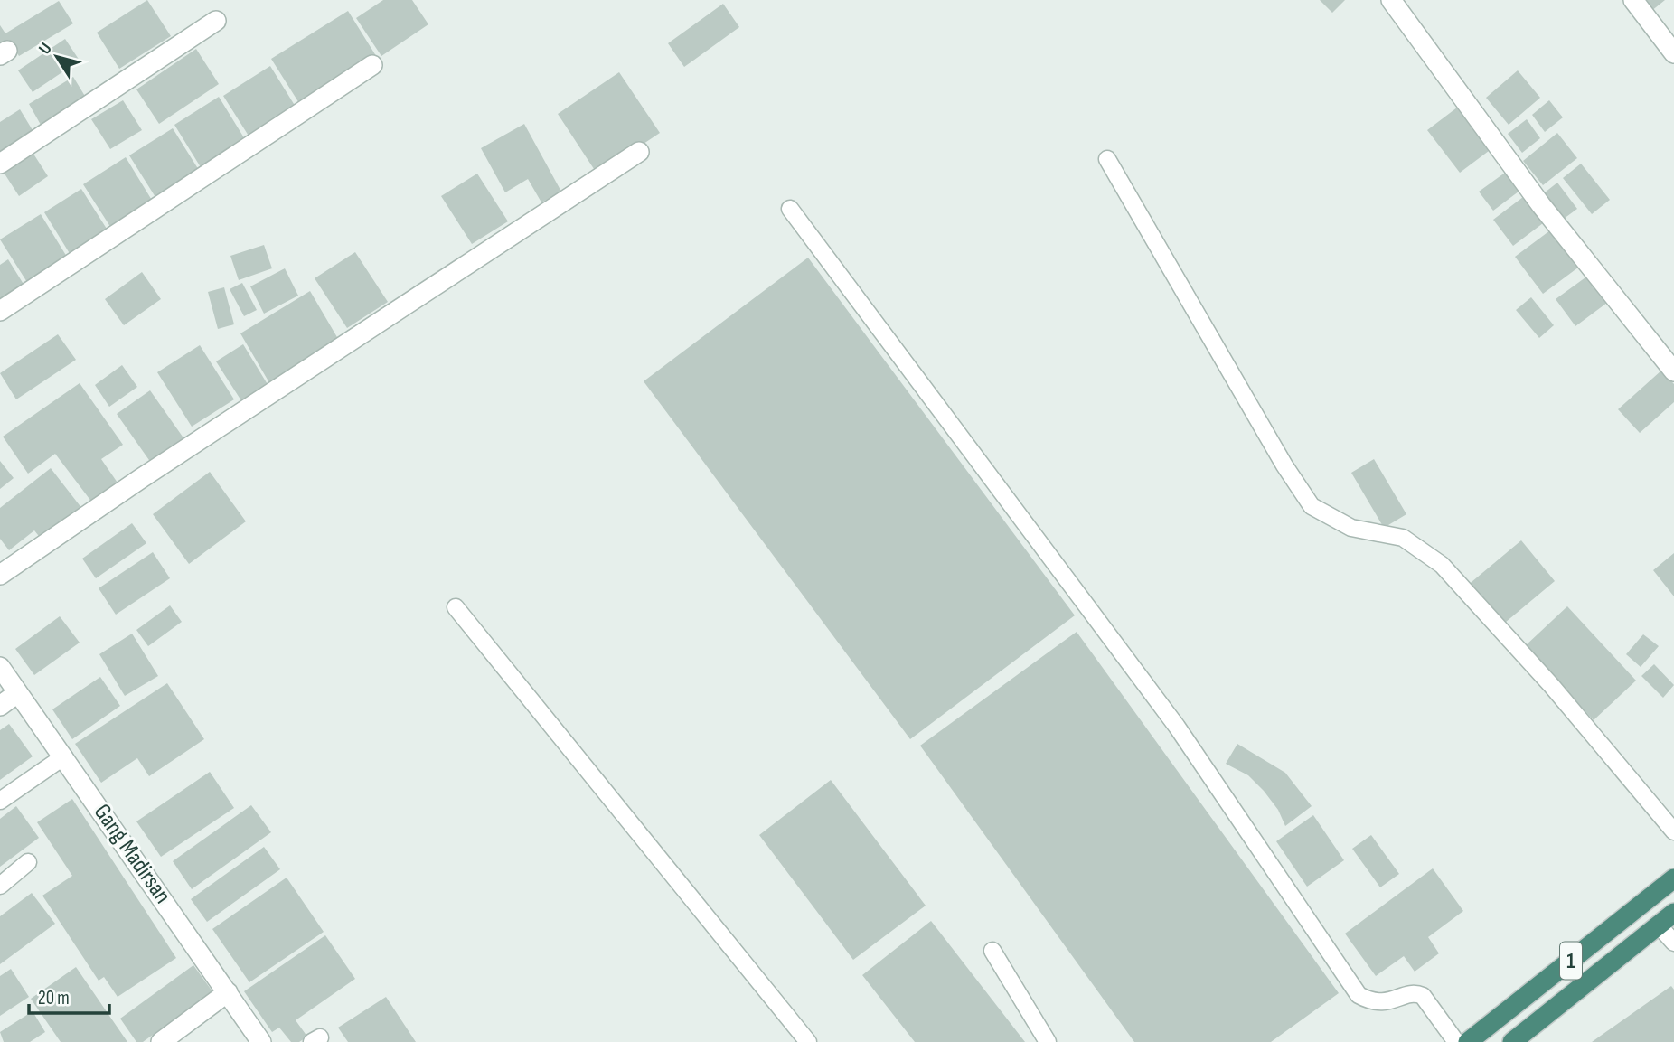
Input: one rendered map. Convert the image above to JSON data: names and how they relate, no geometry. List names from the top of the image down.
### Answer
{
  "streets": {
    "highway": ["1"],
    "street": ["Gang Madirsan"]
  },
  "scale_bar": "20 m",
  "north": "top left"
}
